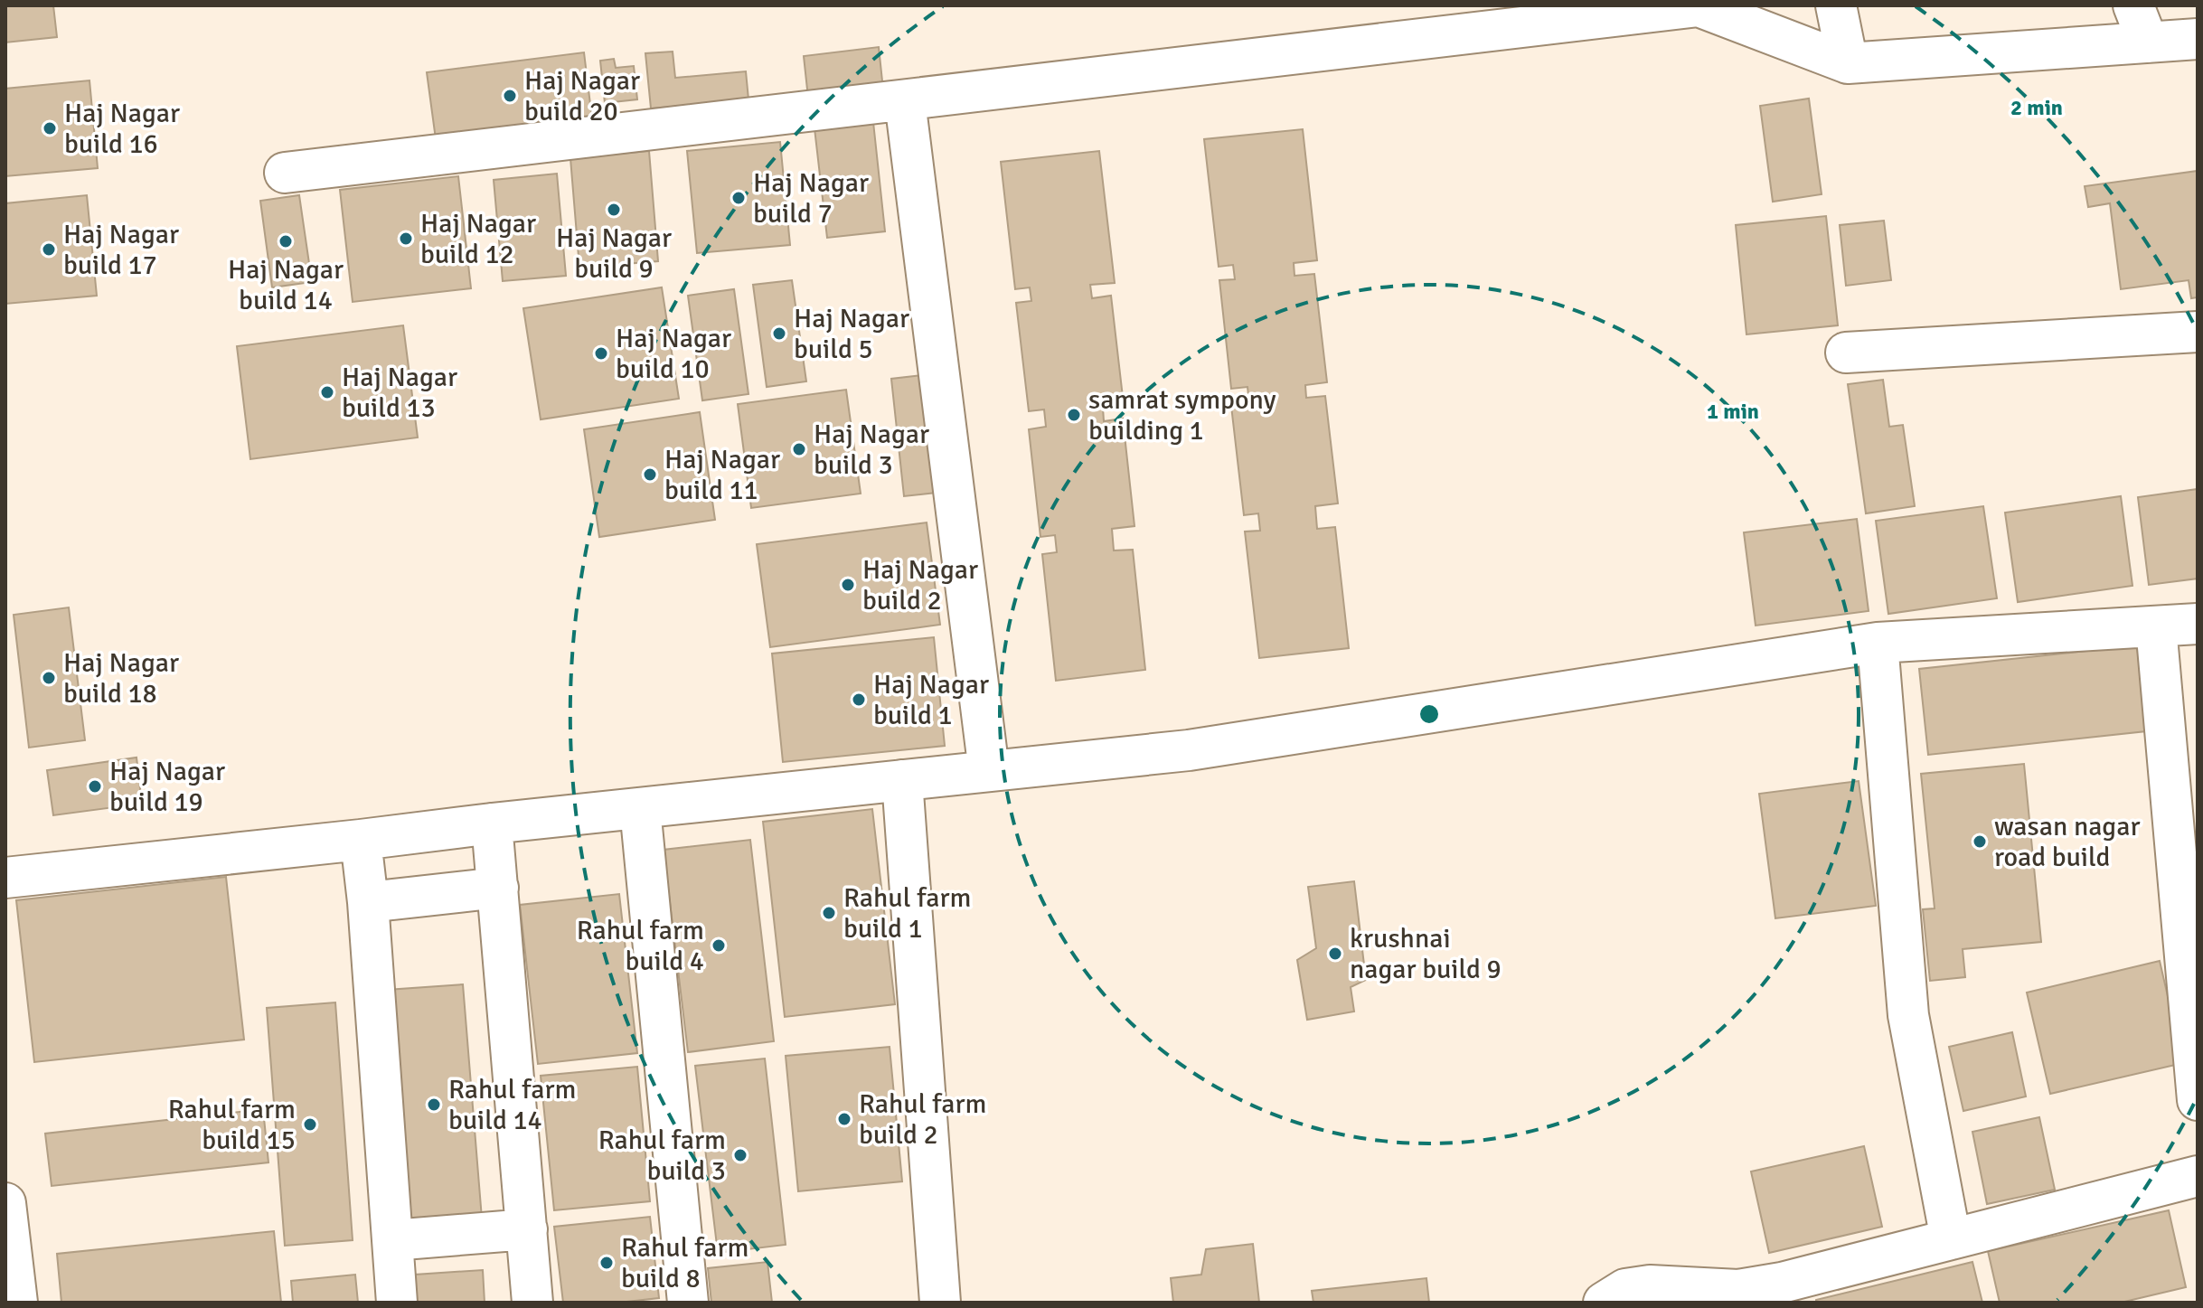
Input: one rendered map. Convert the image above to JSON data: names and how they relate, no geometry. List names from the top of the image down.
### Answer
{
  "places": [
    "Haj Nagar build 20",
    "Haj Nagar build 16",
    "Haj Nagar build 7",
    "Haj Nagar build 9",
    "Haj Nagar build 12",
    "Haj Nagar build 14",
    "Haj Nagar build 17",
    "Haj Nagar build 5",
    "Haj Nagar build 10",
    "Haj Nagar build 13",
    "samrat sympony building 1",
    "Haj Nagar build 3",
    "Haj Nagar build 11",
    "Haj Nagar build 2",
    "Haj Nagar build 18",
    "Haj Nagar build 1",
    "Haj Nagar build 19",
    "wasan nagar road build",
    "Rahul farm build 1",
    "Rahul farm build 4",
    "krushnai nagar build 9",
    "Rahul farm build 14",
    "Rahul farm build 2",
    "Rahul farm build 15",
    "Rahul farm build 3",
    "Rahul farm build 8"
  ],
  "rings": ["2 min", "1 min"]
}
